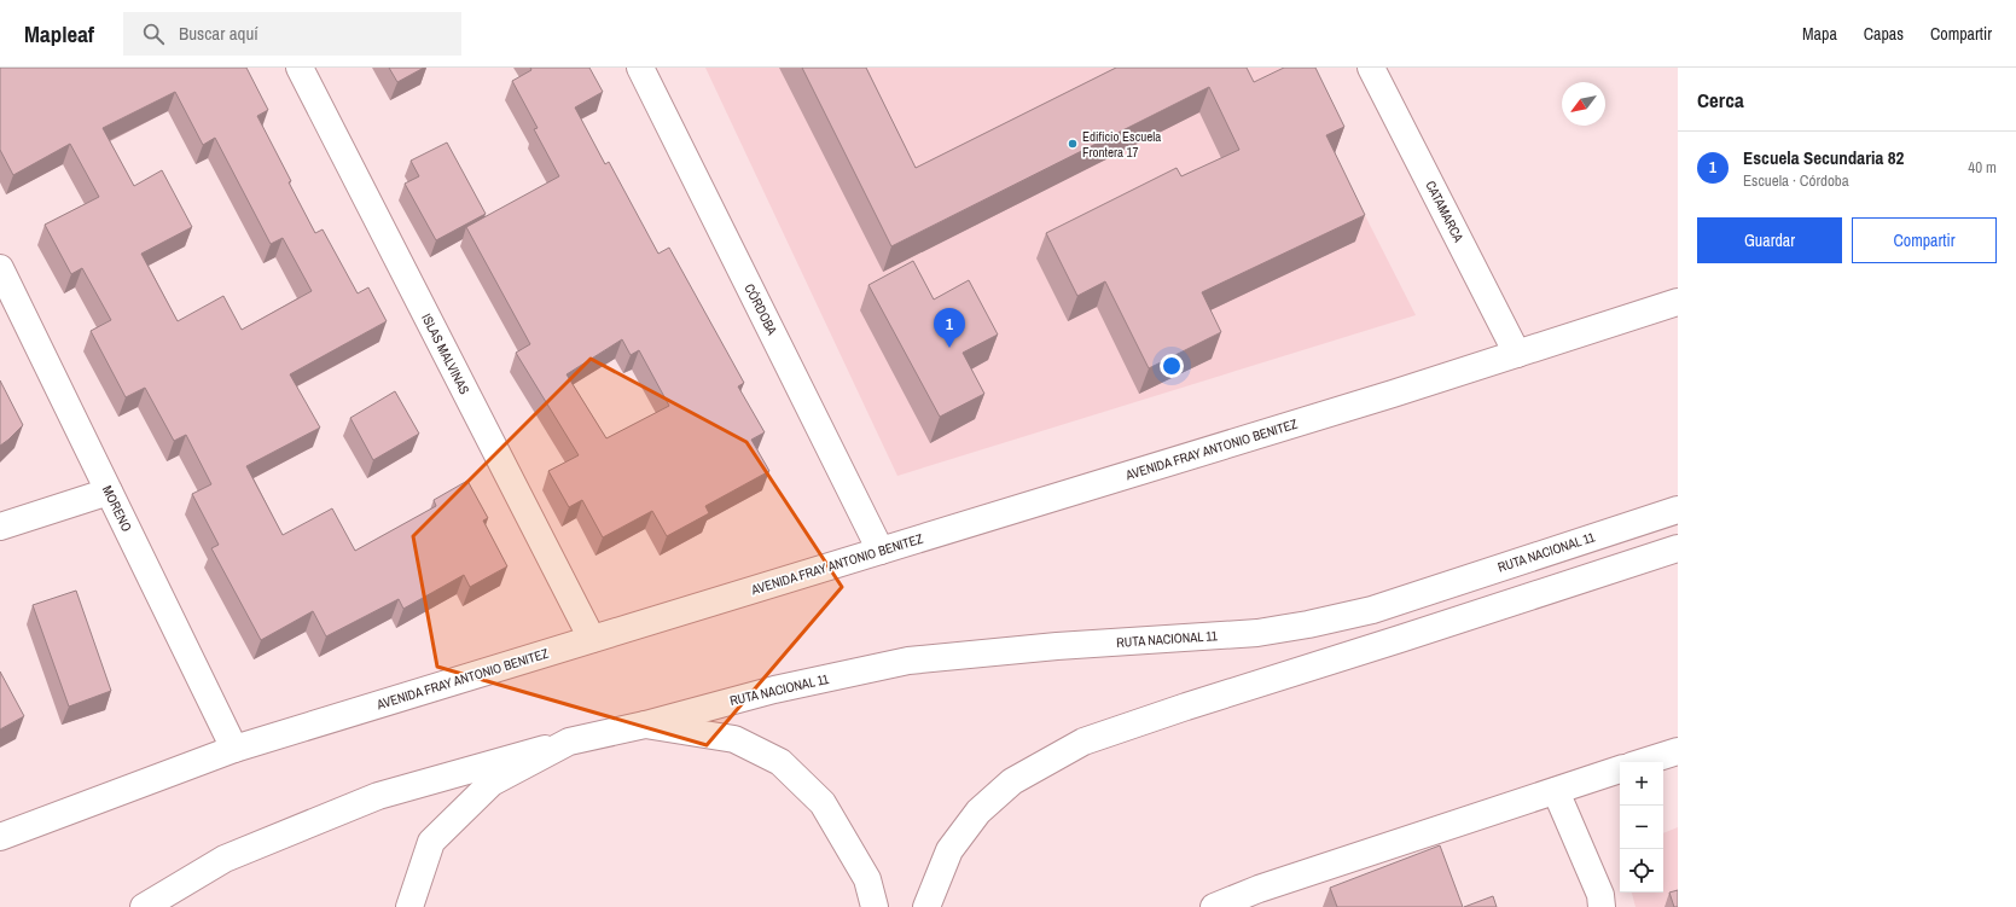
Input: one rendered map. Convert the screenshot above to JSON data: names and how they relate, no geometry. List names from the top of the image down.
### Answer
{
  "streets": {
    "main road": [
      "CATAMARCA",
      "CÓRDOBA",
      "ISLAS MALVINAS",
      "AVENIDA FRAY ANTONIO BENITEZ",
      "MORENO",
      "RUTA NACIONAL 11"
    ]
  },
  "crossings": [
    ["CATAMARCA", "AVENIDA FRAY ANTONIO BENITEZ"],
    ["CÓRDOBA", "AVENIDA FRAY ANTONIO BENITEZ"],
    ["ISLAS MALVINAS", "AVENIDA FRAY ANTONIO BENITEZ"],
    ["AVENIDA FRAY ANTONIO BENITEZ", "MORENO"]
  ],
  "places": ["Edificio Escuela Frontera 17"],
  "north": "bottom left",
  "page": {
    "header": "Mapleaf",
    "search": "Buscar aquí",
    "nav": ["Mapa", "Capas", "Compartir"],
    "heading": "Cerca",
    "list": [
      {
        "mark": "1",
        "name": "Escuela Secundaria 82",
        "note": "Escuela · Córdoba",
        "value": "40 m"
      }
    ],
    "buttons": ["Guardar", "Compartir"],
    "pins": "1",
    "map_buttons": ["+", "−"]
  }
}
